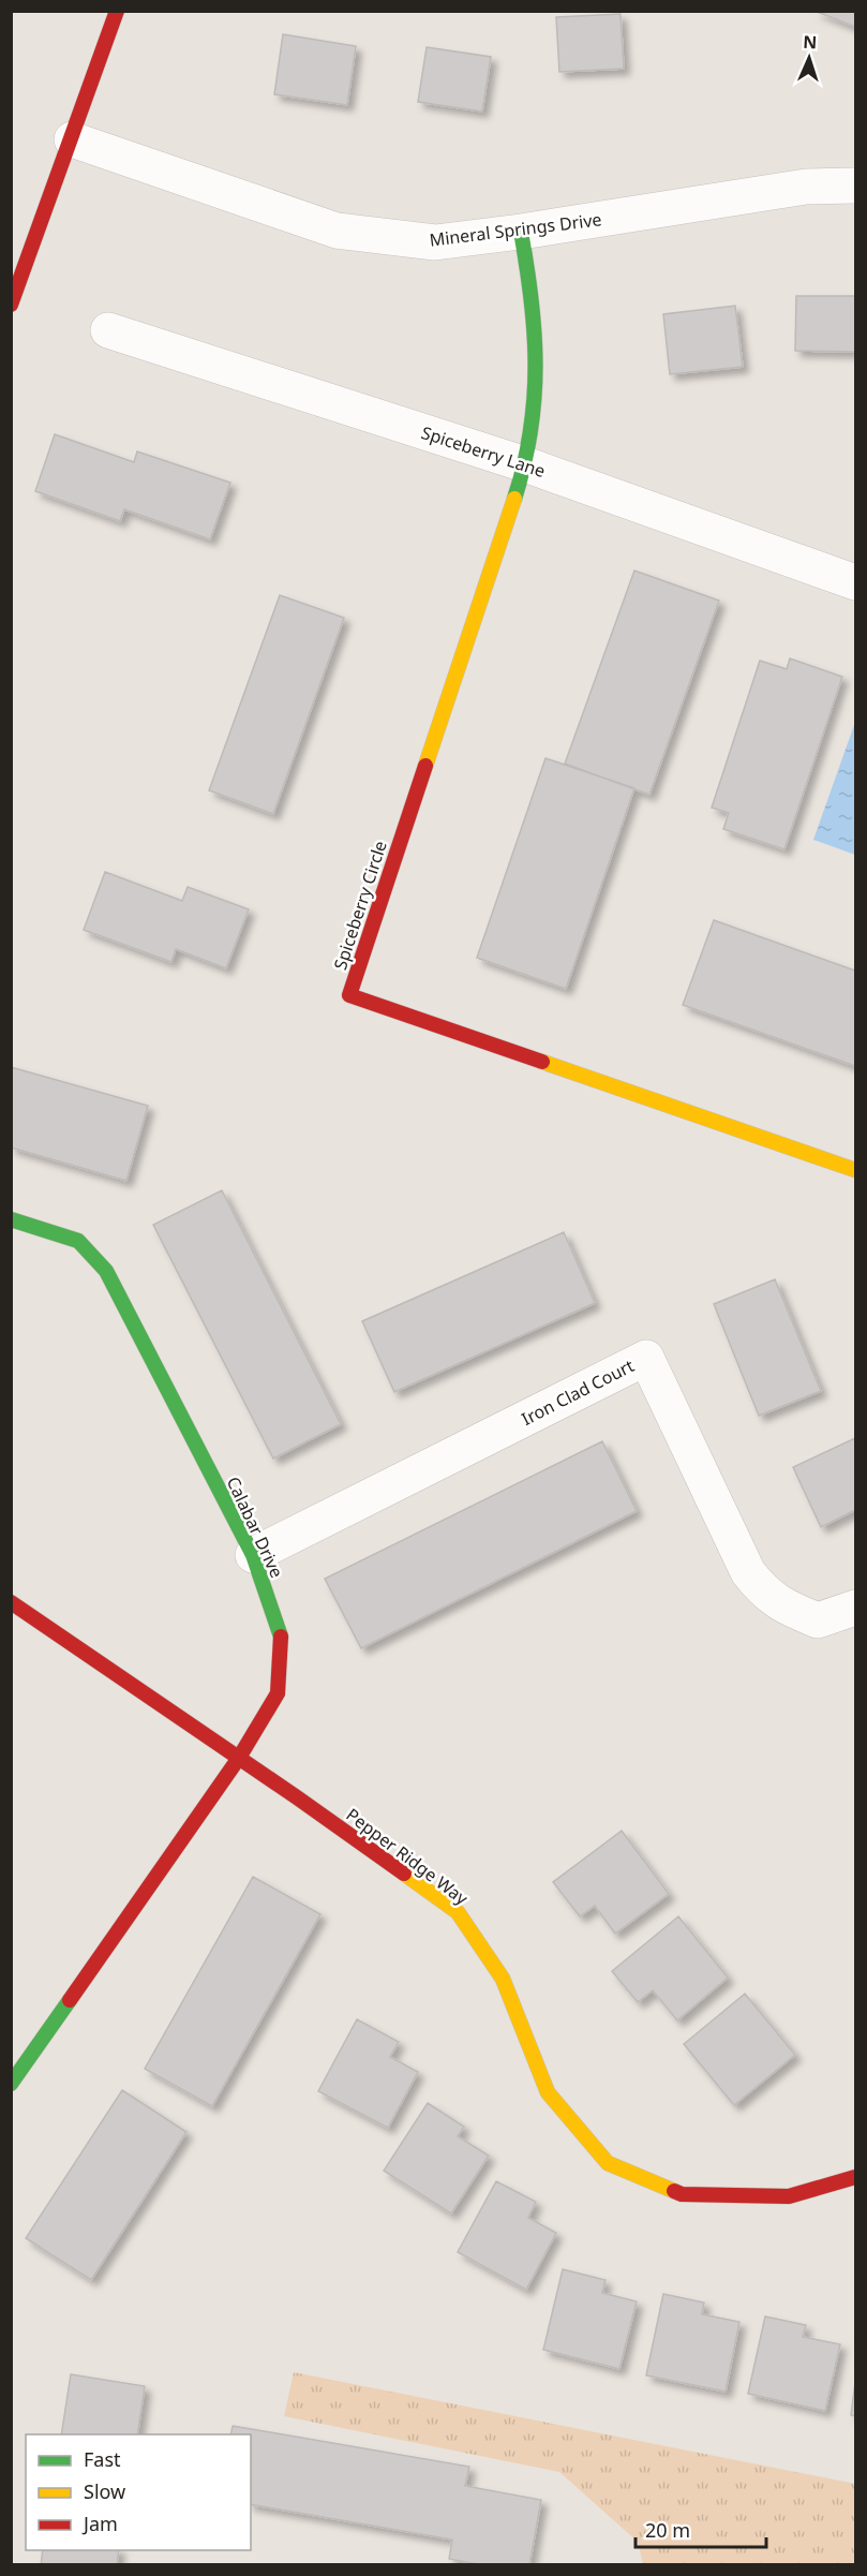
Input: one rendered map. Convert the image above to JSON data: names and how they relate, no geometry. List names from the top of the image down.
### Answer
{
  "streets": {
    "street": [
      "Mineral Springs Drive",
      "Spiceberry Lane",
      "Spiceberry Circle",
      "Iron Clad Court",
      "Calabar Drive",
      "Pepper Ridge Way"
    ]
  },
  "crossings": [
    ["Spiceberry Lane", "Spiceberry Circle"],
    ["Iron Clad Court", "Calabar Drive"],
    ["Calabar Drive", "Pepper Ridge Way"]
  ],
  "legend": ["Fast", "Slow", "Jam"],
  "scale_bar": "20 m",
  "north": "top"
}
